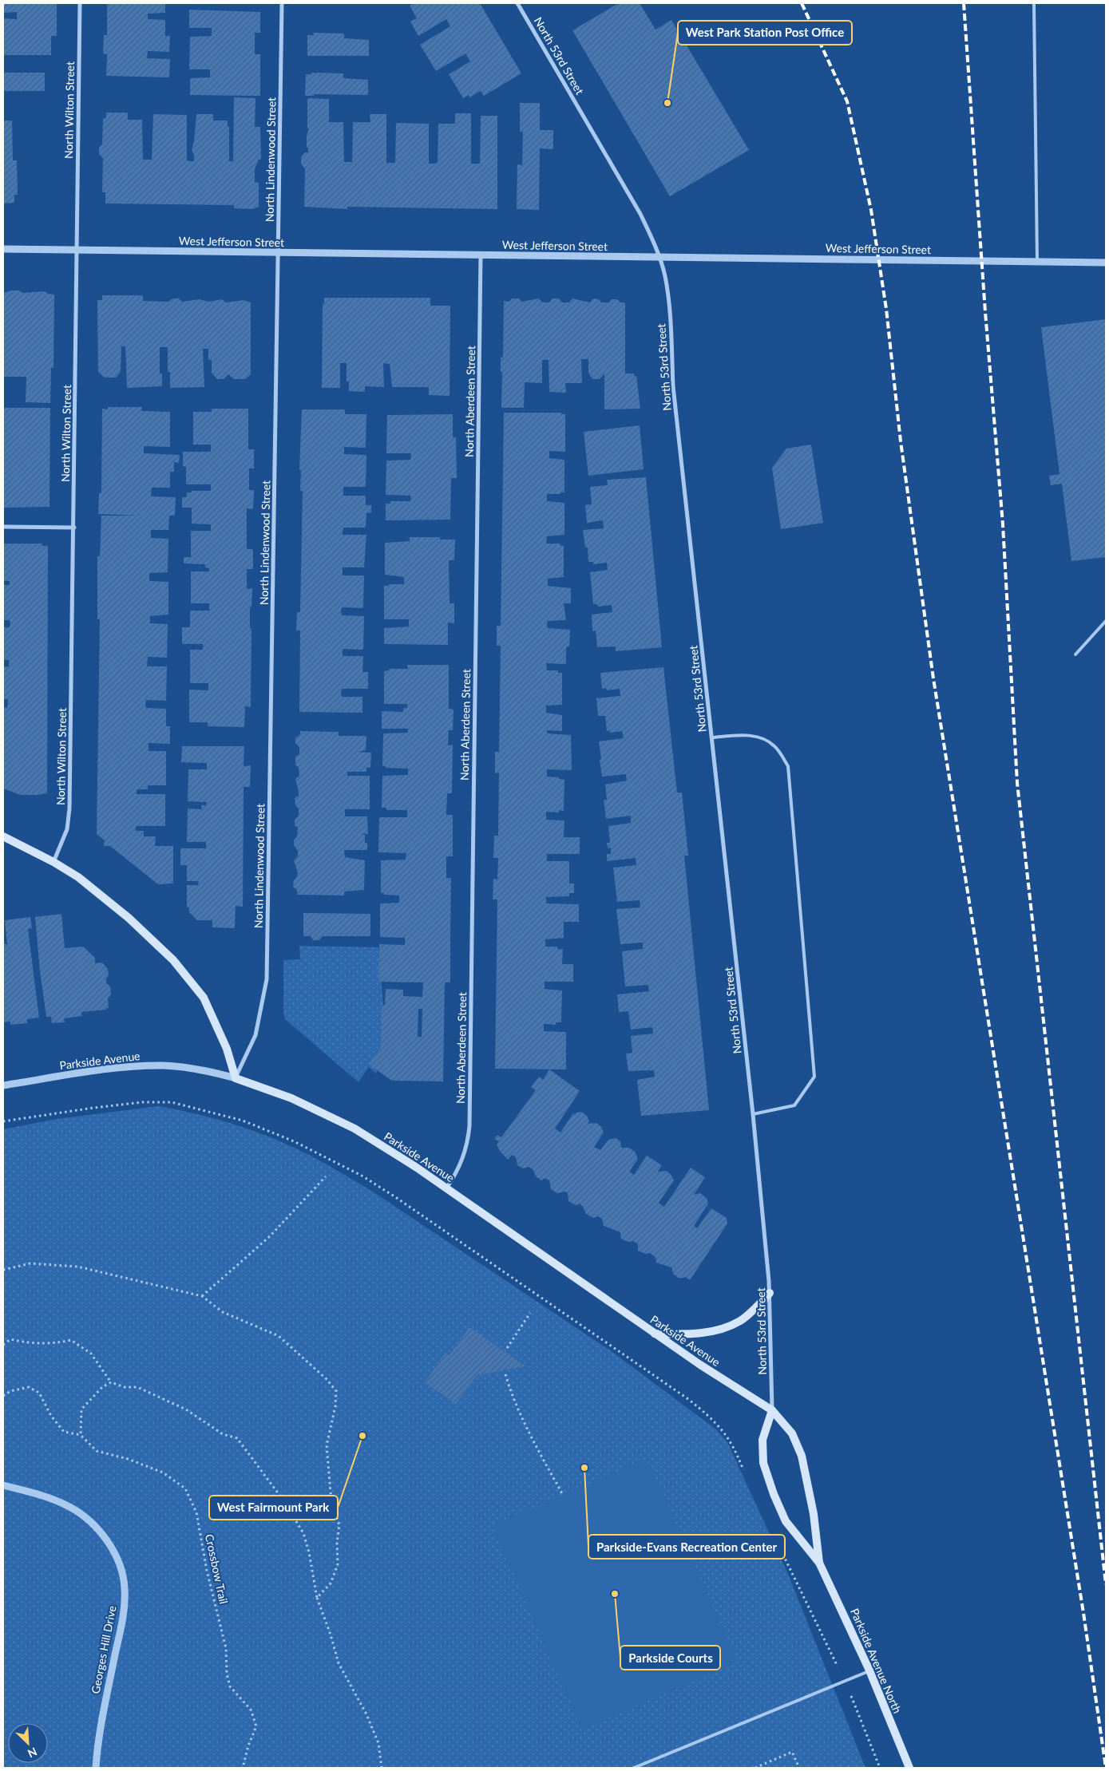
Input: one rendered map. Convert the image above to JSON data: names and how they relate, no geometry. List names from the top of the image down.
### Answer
{
  "streets": {
    "main road": ["Parkside Avenue", "Parkside Avenue North"],
    "street": [
      "North 53rd Street",
      "North Wilton Street",
      "North Lindenwood Street",
      "West Jefferson Street",
      "North Aberdeen Street",
      "Georges Hill Drive"
    ],
    "path": ["Crossbow Trail"]
  },
  "crossings": [
    ["North 53rd Street", "West Jefferson Street"],
    ["North 53rd Street", "Parkside Avenue"],
    ["North 53rd Street", "Parkside Avenue North"],
    ["North Wilton Street", "West Jefferson Street"],
    ["North Lindenwood Street", "West Jefferson Street"],
    ["North Lindenwood Street", "Parkside Avenue"],
    ["West Jefferson Street", "North Aberdeen Street"],
    ["North Aberdeen Street", "Parkside Avenue"],
    ["Parkside Avenue", "Parkside Avenue North"]
  ],
  "places": [
    "West Park Station Post Office",
    "West Fairmount Park",
    "Parkside-Evans Recreation Center",
    "Parkside Courts"
  ],
  "north": "bottom right"
}
